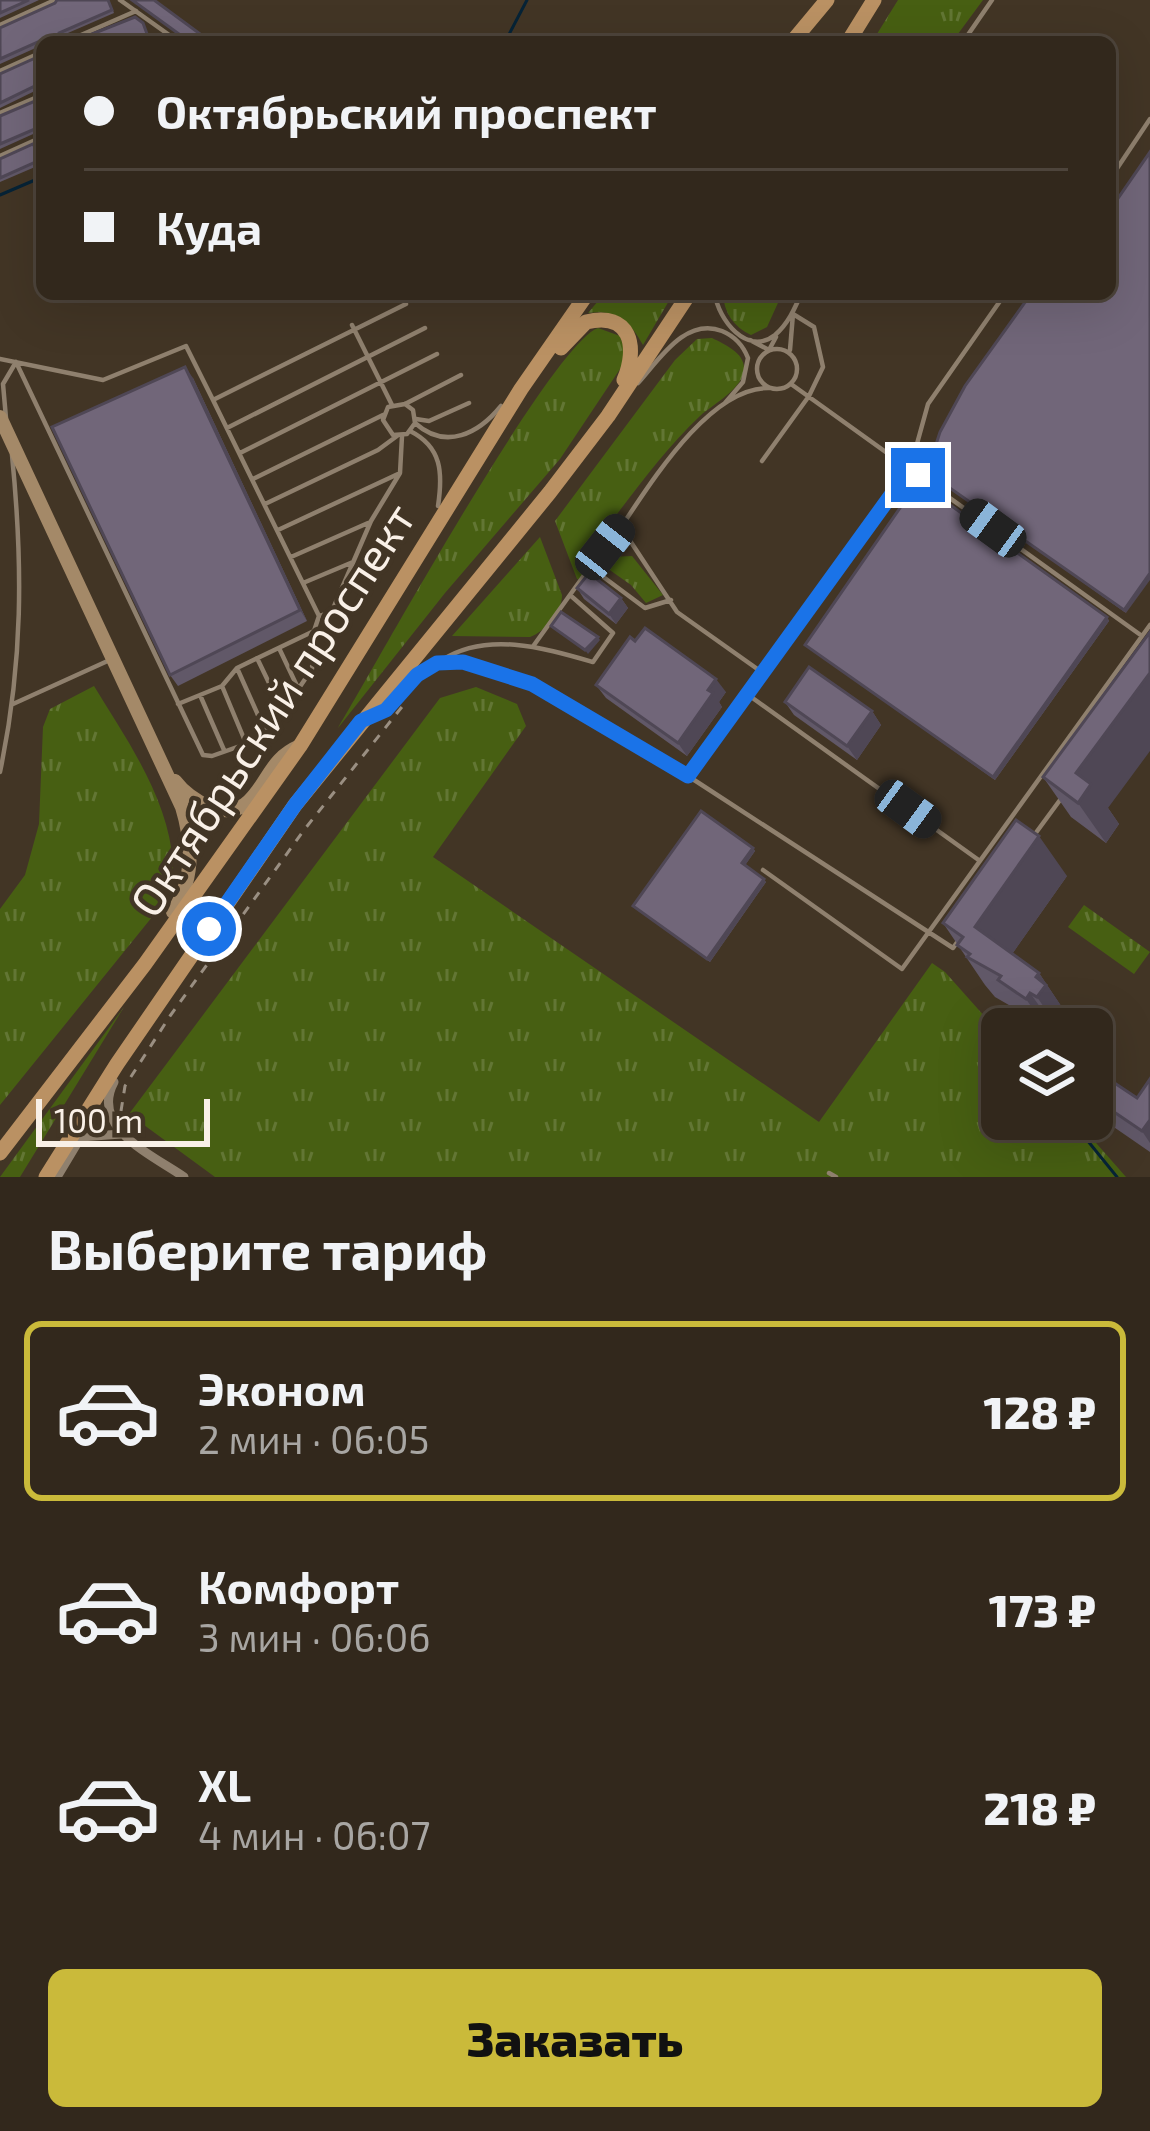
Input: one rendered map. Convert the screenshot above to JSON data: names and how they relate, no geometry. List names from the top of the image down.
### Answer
{
  "streets": {
    "main road": ["Октябрьский проспект"]
  },
  "scale_bar": "100 m",
  "page": {
    "banner": ["Октябрьский проспект", "Куда"],
    "scale": "100 m",
    "heading": "Выберите тариф",
    "list": [
      {
        "name": "Эконом",
        "note": "2 мин · 06:05",
        "value": "128 ₽"
      },
      {
        "name": "Комфорт",
        "note": "3 мин · 06:06",
        "value": "173 ₽"
      },
      {
        "name": "XL",
        "note": "4 мин · 06:07",
        "value": "218 ₽"
      }
    ],
    "buttons": "Заказать"
  }
}
